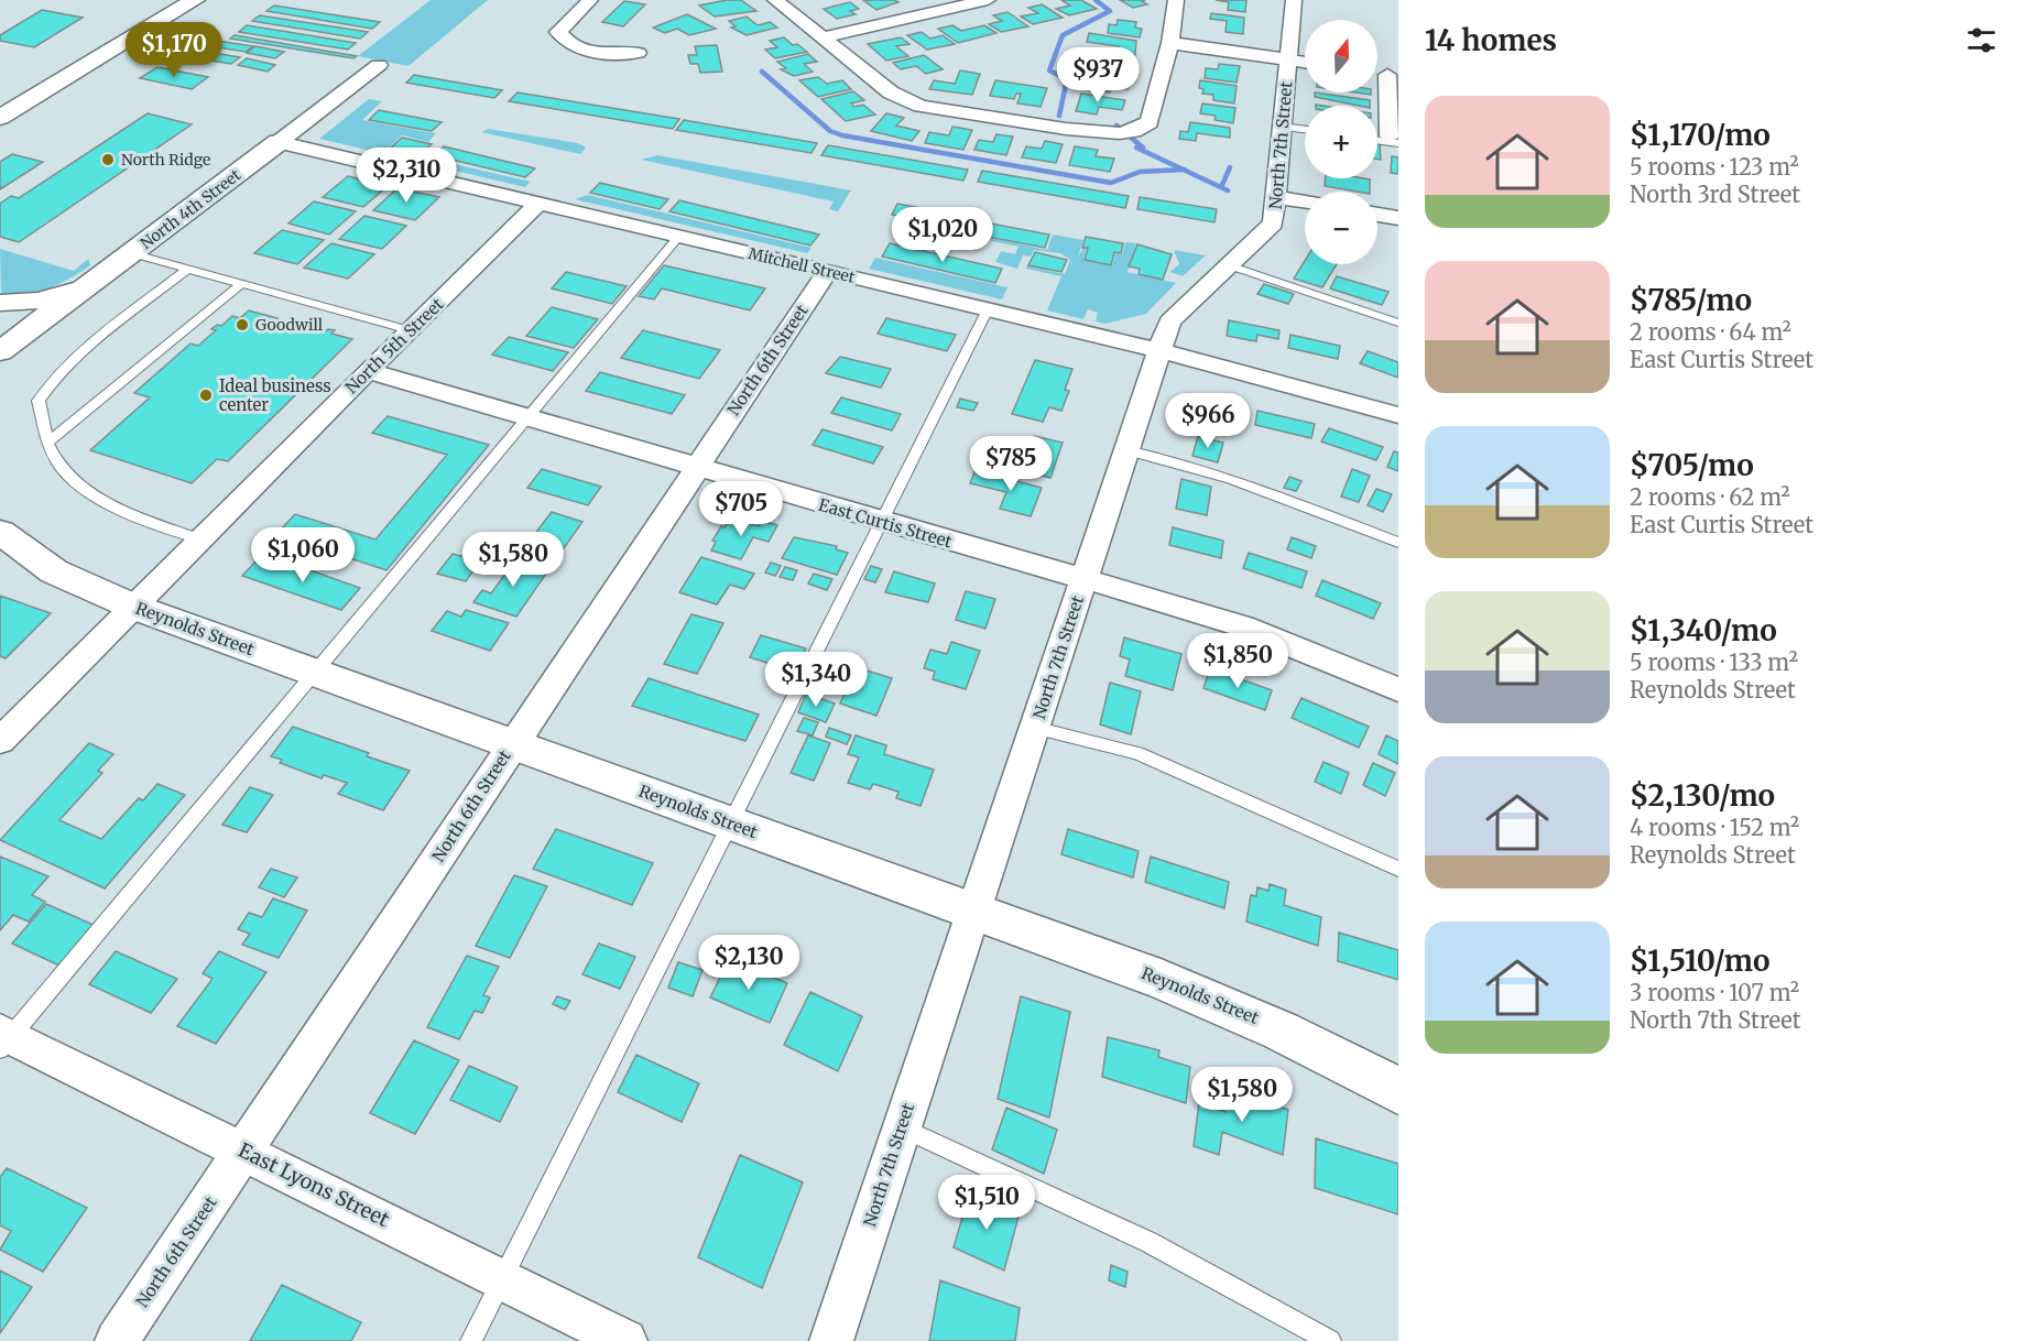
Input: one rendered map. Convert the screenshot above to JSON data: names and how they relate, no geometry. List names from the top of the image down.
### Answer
{
  "streets": {
    "main road": ["North 4th Street", "Reynolds Street"],
    "street": [
      "North 7th Street",
      "Mitchell Street",
      "North 5th Street",
      "North 6th Street",
      "East Curtis Street",
      "East Lyons Street"
    ]
  },
  "crossings": [
    ["North 7th Street", "Mitchell Street"],
    ["North 7th Street", "East Curtis Street"],
    ["North 7th Street", "Reynolds Street"],
    ["North 4th Street", "Mitchell Street"],
    ["Mitchell Street", "North 5th Street"],
    ["Mitchell Street", "North 6th Street"],
    ["North 5th Street", "East Curtis Street"],
    ["North 5th Street", "Reynolds Street"],
    ["North 6th Street", "East Curtis Street"],
    ["North 6th Street", "Reynolds Street"],
    ["North 6th Street", "East Lyons Street"]
  ],
  "places": ["North Ridge", "Goodwill", "Ideal business center"],
  "north": "top",
  "page": {
    "heading": "14 homes",
    "map_buttons": ["+", "−"],
    "price": [
      "$1,170",
      "$937",
      "$2,310",
      "$1,020",
      "$966",
      "$785",
      "$705",
      "$1,060",
      "$1,580",
      "$1,850",
      "$1,340",
      "$2,130",
      "$1,580",
      "$1,510"
    ],
    "list": [
      {
        "name": "$1,170/mo",
        "note": "5 rooms · 123 m² · North 3rd Street"
      },
      {
        "name": "$785/mo",
        "note": "2 rooms · 64 m² · East Curtis Street"
      },
      {
        "name": "$705/mo",
        "note": "2 rooms · 62 m² · East Curtis Street"
      },
      {
        "name": "$1,340/mo",
        "note": "5 rooms · 133 m² · Reynolds Street"
      },
      {
        "name": "$2,130/mo",
        "note": "4 rooms · 152 m² · Reynolds Street"
      },
      {
        "name": "$1,510/mo",
        "note": "3 rooms · 107 m² · North 7th Street"
      }
    ]
  }
}
